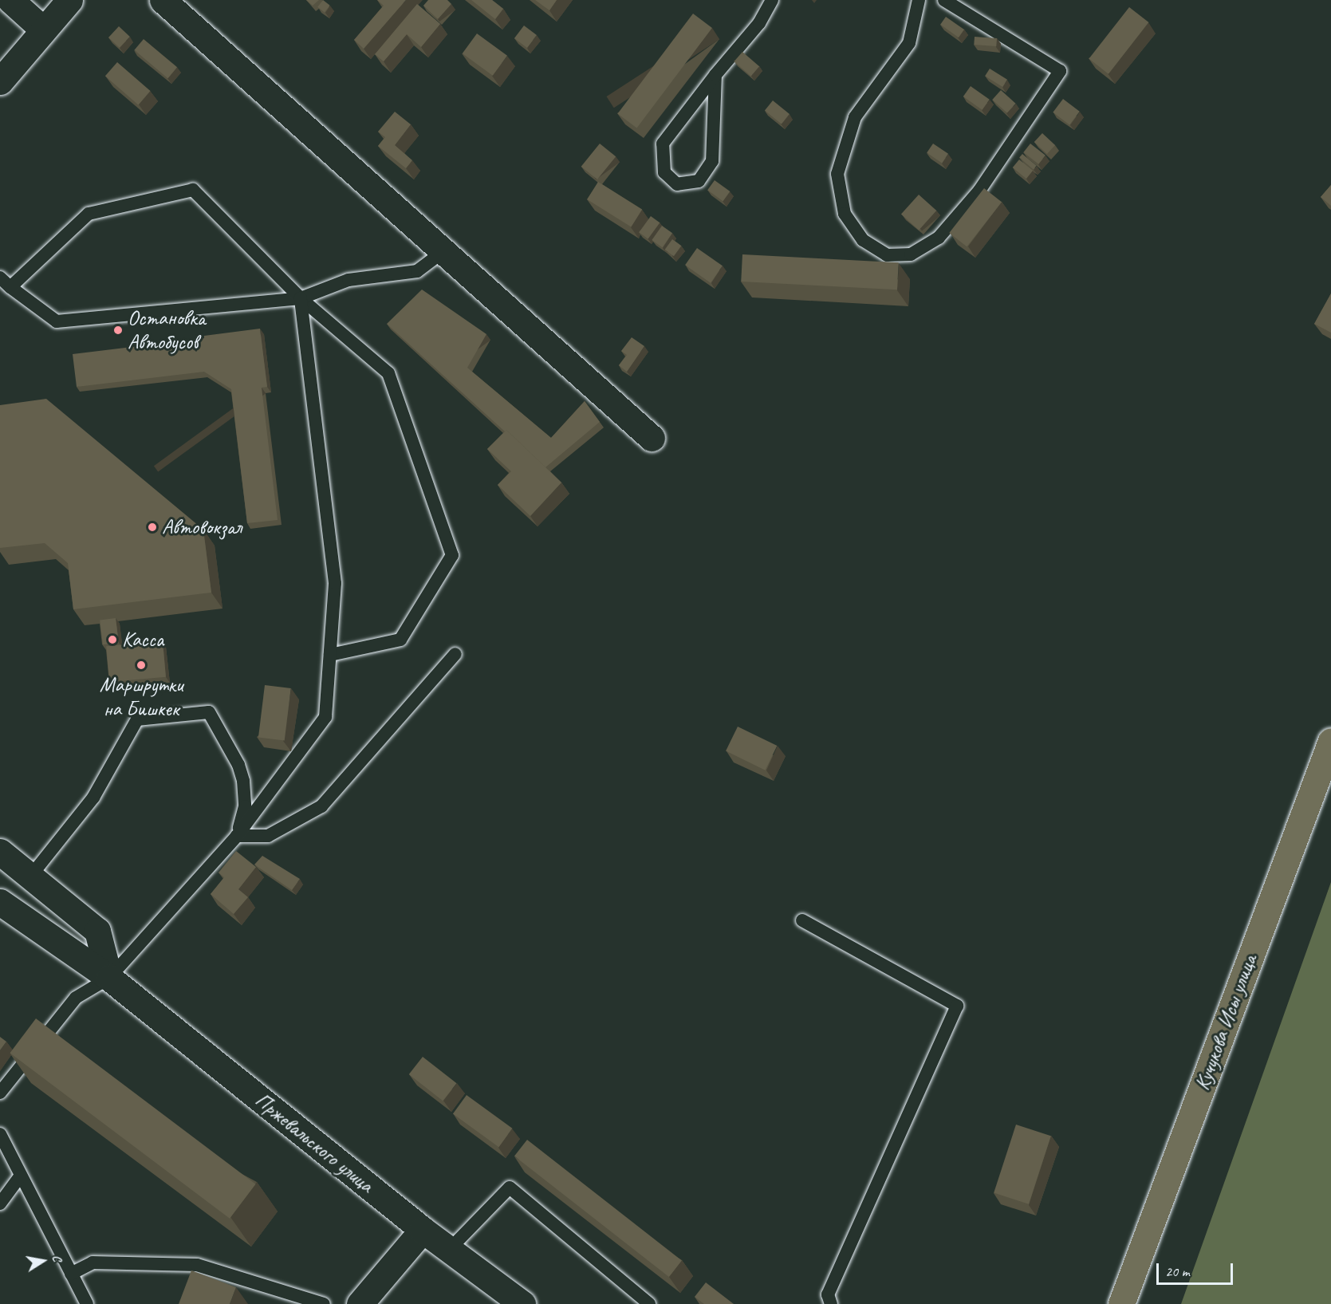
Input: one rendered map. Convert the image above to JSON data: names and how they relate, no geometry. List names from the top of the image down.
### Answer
{
  "streets": {
    "main road": ["Кучукова Исы улица"],
    "street": ["Пржевальского улица"]
  },
  "places": [
    "Остановка Автобусов",
    "Автовокзал",
    "Касса",
    "Маршрутки на Бишкек"
  ],
  "scale_bar": "20 m",
  "north": "right"
}
